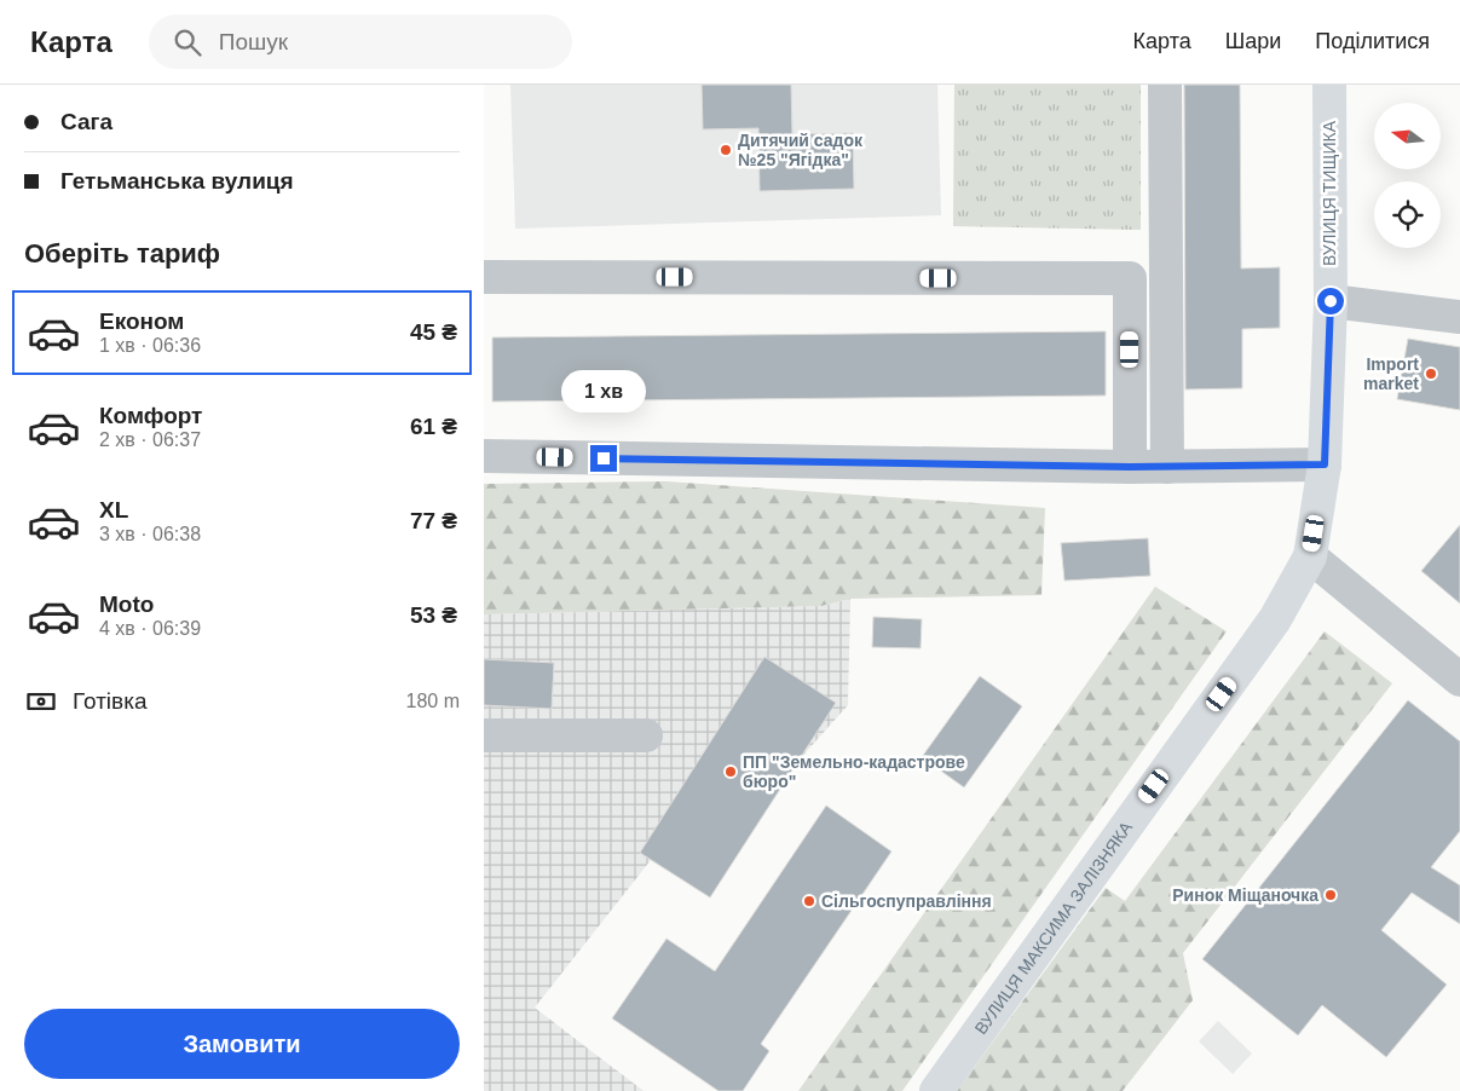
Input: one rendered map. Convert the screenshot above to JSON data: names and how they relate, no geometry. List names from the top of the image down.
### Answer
{
  "streets": {
    "main road": ["ВУЛИЦЯ ТИЩИКА", "ВУЛИЦЯ МАКСИМА ЗАЛІЗНЯКА"]
  },
  "crossings": [
    ["ВУЛИЦЯ ТИЩИКА", "ВУЛИЦЯ МАКСИМА ЗАЛІЗНЯКА"]
  ],
  "places": [
    "Дитячий садок №25 \"Ягідка\"",
    "Import market",
    "ПП \"Земельно-кадастрове бюро\"",
    "Ринок Міщаночка",
    "Сільгоспуправління"
  ],
  "north": "left",
  "page": {
    "header": "Карта",
    "search": "Пошук",
    "nav": ["Карта", "Шари", "Поділитися"],
    "banner": ["Сага", "Гетьманська вулиця"],
    "heading": "Оберіть тариф",
    "list": [
      {
        "name": "Економ",
        "note": "1 хв · 06:36",
        "value": "45 ₴"
      },
      {
        "name": "Комфорт",
        "note": "2 хв · 06:37",
        "value": "61 ₴"
      },
      {
        "name": "XL",
        "note": "3 хв · 06:38",
        "value": "77 ₴"
      },
      {
        "name": "Moto",
        "note": "4 хв · 06:39",
        "value": "53 ₴"
      }
    ],
    "bubble": "1 хв",
    "pay": ["Готівка", "180 m"],
    "buttons": "Замовити"
  }
}
